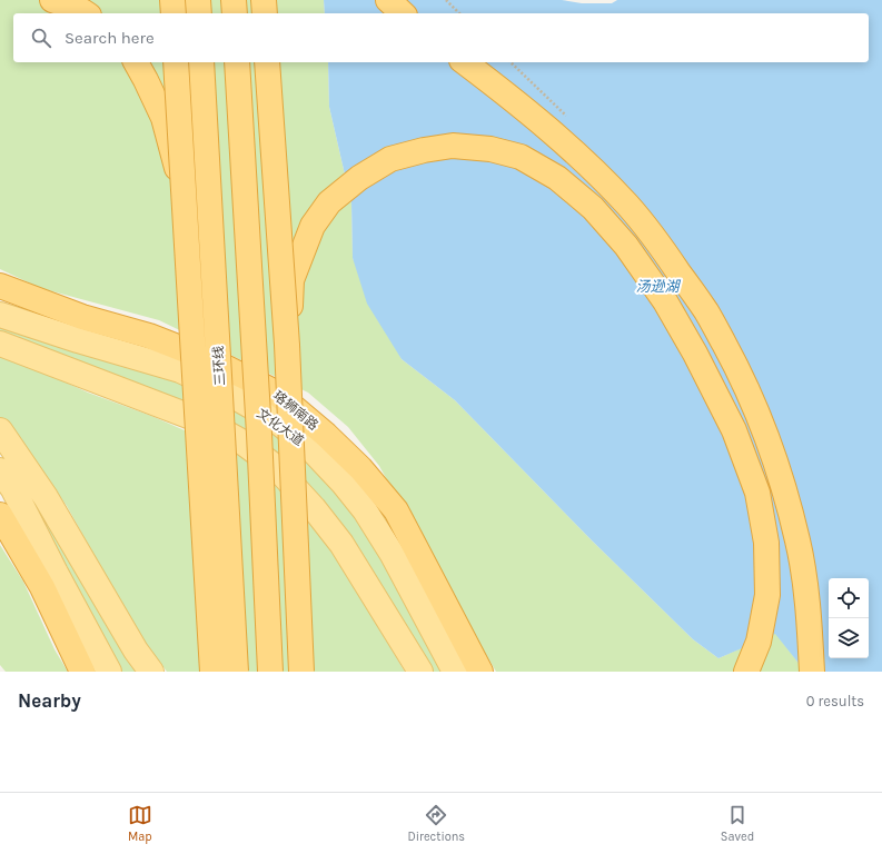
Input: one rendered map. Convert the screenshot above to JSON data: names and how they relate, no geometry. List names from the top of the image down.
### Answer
{
  "streets": {
    "highway": ["三环线", "珞狮南路"],
    "main road": ["文化大道"]
  },
  "water": ["汤逊湖"],
  "page": {
    "search": "Search here",
    "heading": ["Nearby", "0 results"],
    "nav": ["Map", "Directions", "Saved"]
  }
}
